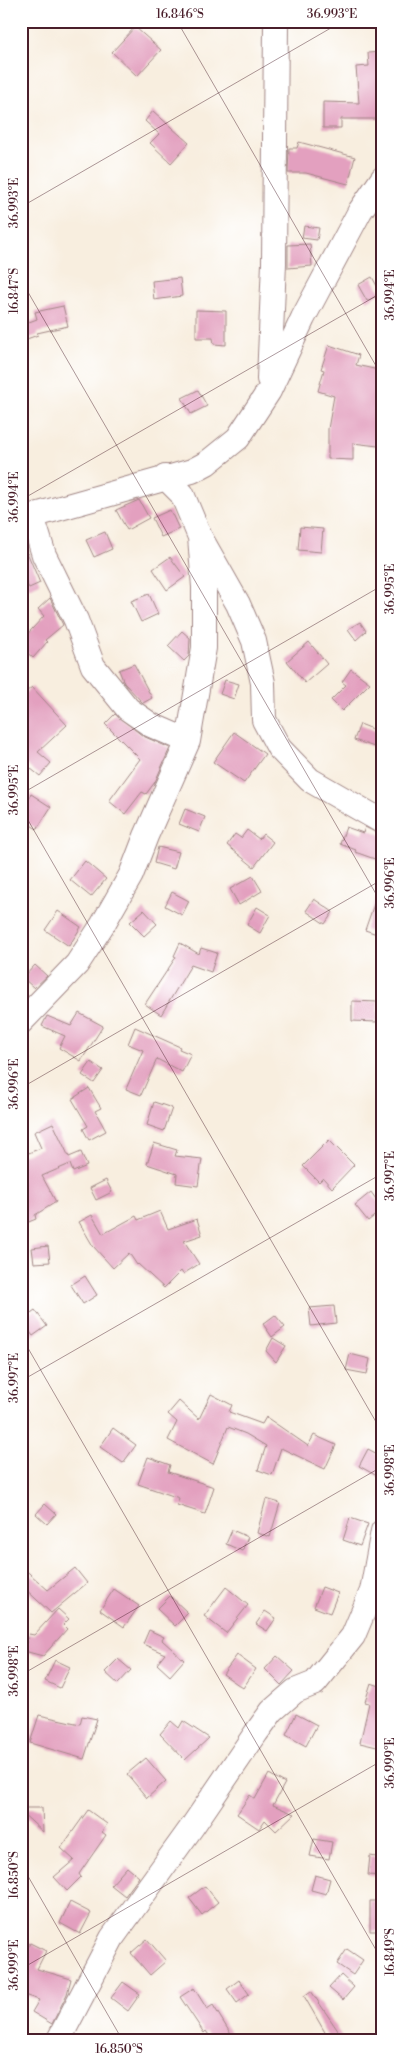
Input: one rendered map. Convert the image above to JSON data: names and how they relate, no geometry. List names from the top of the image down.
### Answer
{
  "coordinates": [
    "16.846°S",
    "36.993°E",
    "16.847°S",
    "36.994°E",
    "36.995°E",
    "36.996°E",
    "36.997°E",
    "36.998°E",
    "36.999°E",
    "16.850°S",
    "16.849°S"
  ]
}
